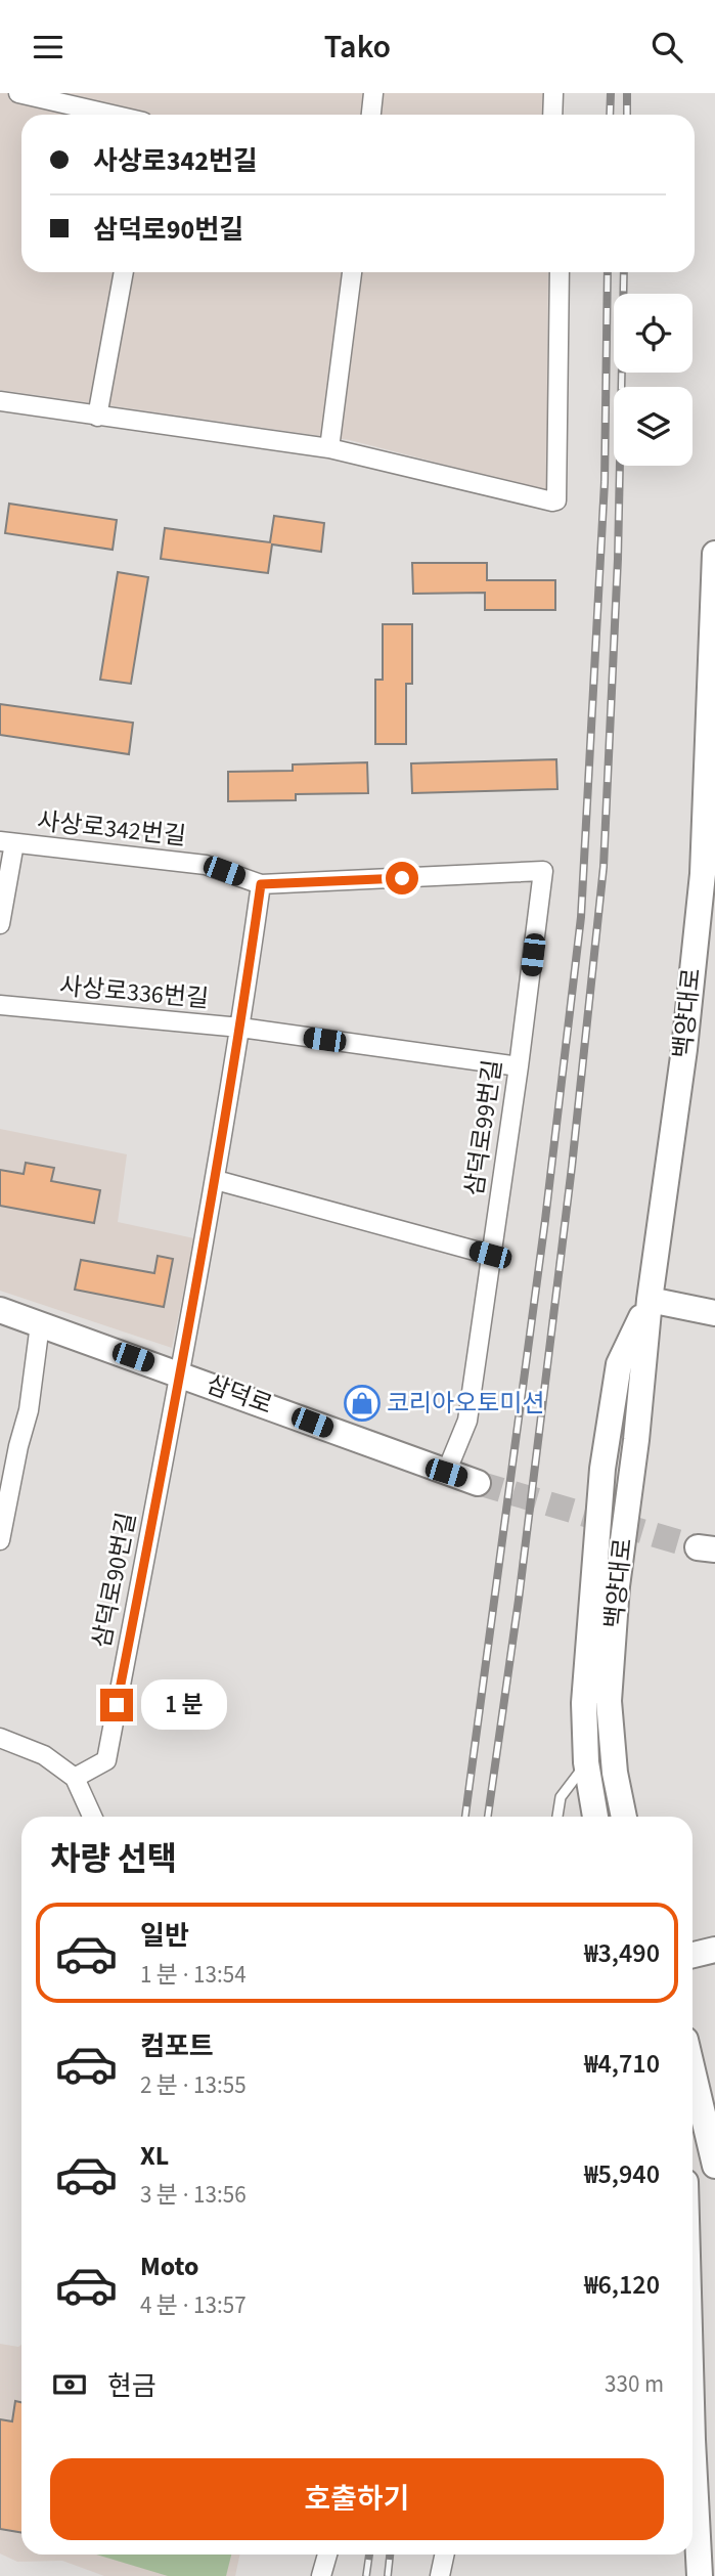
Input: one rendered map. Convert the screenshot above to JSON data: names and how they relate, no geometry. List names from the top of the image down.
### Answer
{
  "streets": {
    "main road": ["백양대로", "삼덕로"],
    "street": [
      "사상로342번길",
      "사상로336번길",
      "삼덕로99번길",
      "삼덕로90번길"
    ]
  },
  "crossings": [
    ["사상로342번길", "삼덕로99번길"],
    ["사상로336번길", "삼덕로99번길"],
    ["삼덕로99번길", "삼덕로"],
    ["삼덕로", "삼덕로90번길"]
  ],
  "places": {
    "shop": ["코리아오토미션"]
  },
  "page": {
    "header": "Tako",
    "banner": ["사상로342번길", "삼덕로90번길"],
    "bubble": "1 분",
    "heading": "차량 선택",
    "list": [
      {
        "name": "일반",
        "note": "1 분 · 13:54",
        "value": "₩3,490"
      },
      {
        "name": "컴포트",
        "note": "2 분 · 13:55",
        "value": "₩4,710"
      },
      {
        "name": "XL",
        "note": "3 분 · 13:56",
        "value": "₩5,940"
      },
      {
        "name": "Moto",
        "note": "4 분 · 13:57",
        "value": "₩6,120"
      }
    ],
    "pay": ["현금", "330 m"],
    "buttons": "호출하기"
  }
}
